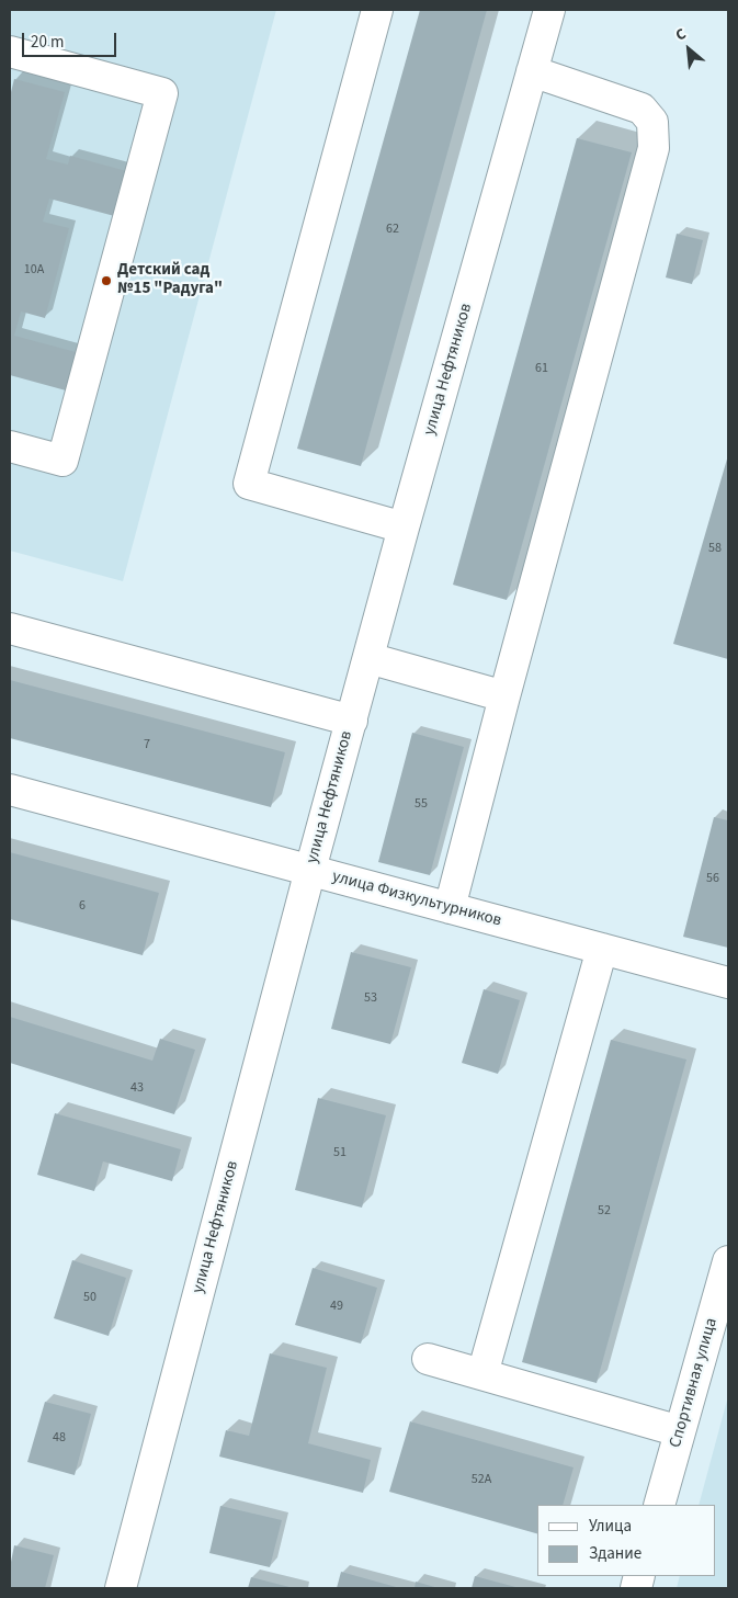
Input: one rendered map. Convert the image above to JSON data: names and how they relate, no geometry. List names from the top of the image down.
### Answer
{
  "streets": {
    "street": ["улица Нефтяников", "улица Физкультурников", "Спортивная улица"]
  },
  "crossings": [
    ["улица Нефтяников", "улица Физкультурников"]
  ],
  "places": ["Детский сад №15 \"Радуга\""],
  "house_numbers": [
    "62",
    "10А",
    "61",
    "58",
    "7",
    "55",
    "56",
    "6",
    "53",
    "43",
    "51",
    "52",
    "50",
    "49",
    "48",
    "52А"
  ],
  "legend": ["Улица", "Здание"],
  "scale_bar": "20 m",
  "north": "top left"
}
